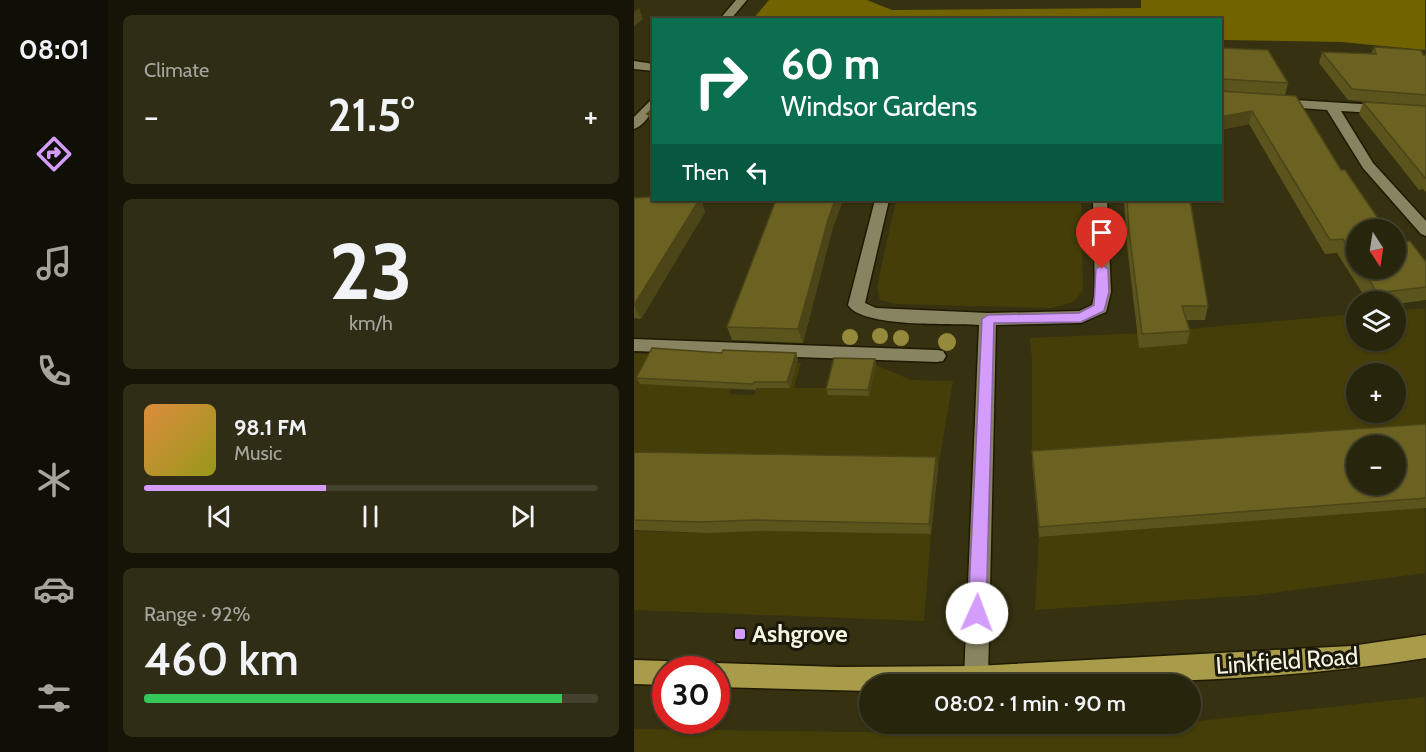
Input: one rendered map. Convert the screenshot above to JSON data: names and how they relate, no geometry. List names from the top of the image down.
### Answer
{
  "streets": {
    "main road": ["Linkfield Road"]
  },
  "places": {
    "transit": ["Ashgrove"]
  },
  "north": "bottom",
  "page": {
    "tabs": "08:01",
    "tile": [
      "Climate",
      ["23", "km/h"],
      ["Range · 92%", "460 km"]
    ],
    "turn": ["60 m", "Windsor Gardens"],
    "heat": ["−", "21.5°", "+"],
    "then": "Then",
    "map_buttons": ["+", "−"],
    "song": ["98.1 FM", "Music"],
    "limit": "30",
    "trip": "08:02 · 1 min · 90 m"
  }
}
